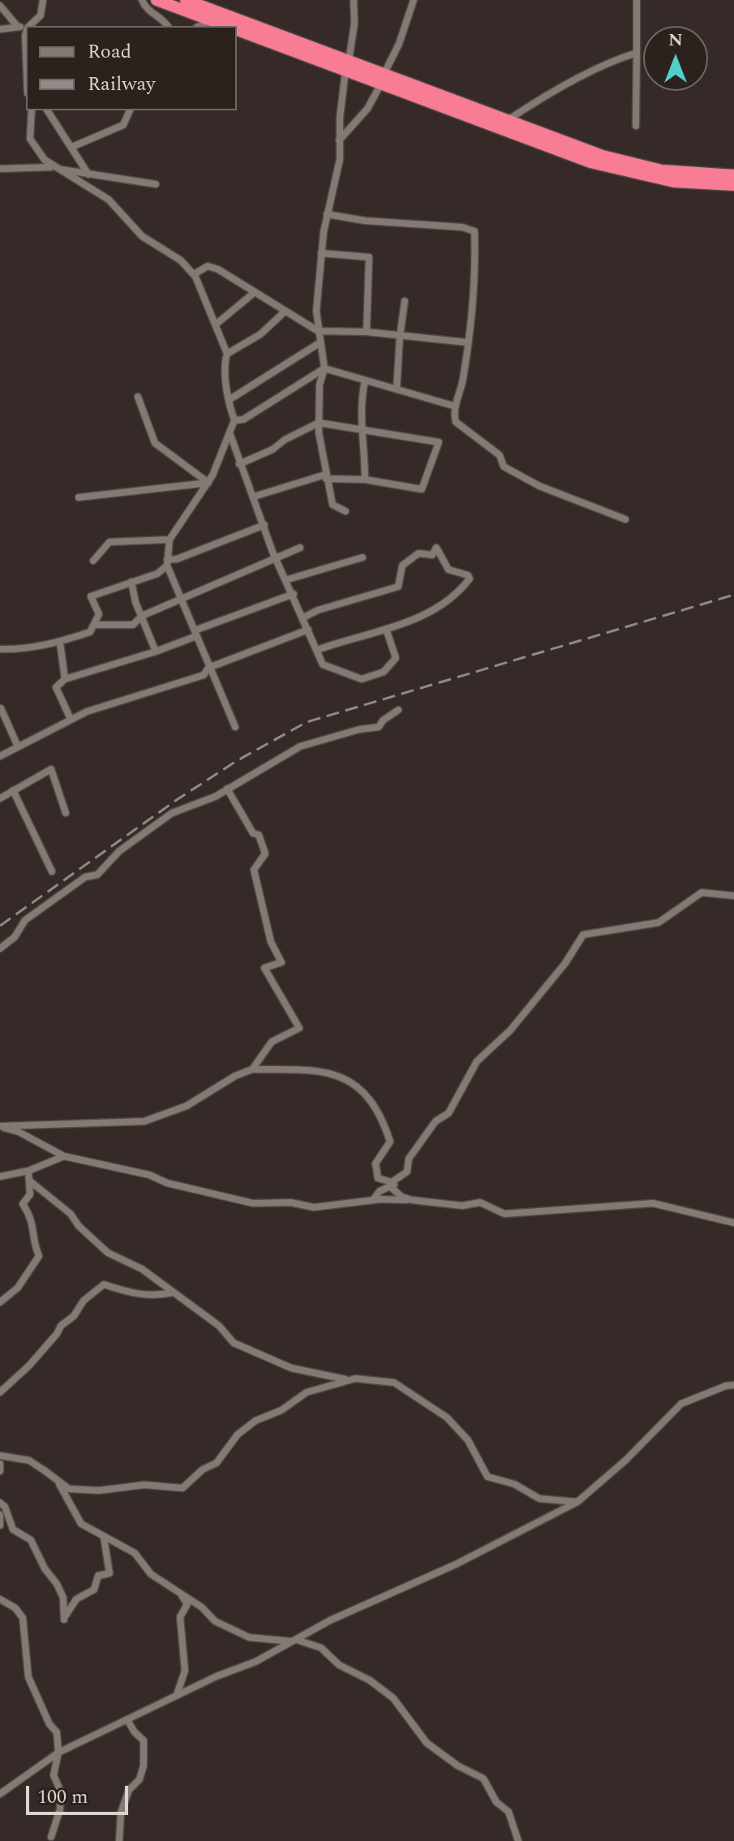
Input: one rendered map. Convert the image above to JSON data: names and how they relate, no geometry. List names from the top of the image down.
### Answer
{
  "legend": ["Road", "Railway"],
  "scale_bar": "100 m",
  "north": "top"
}
